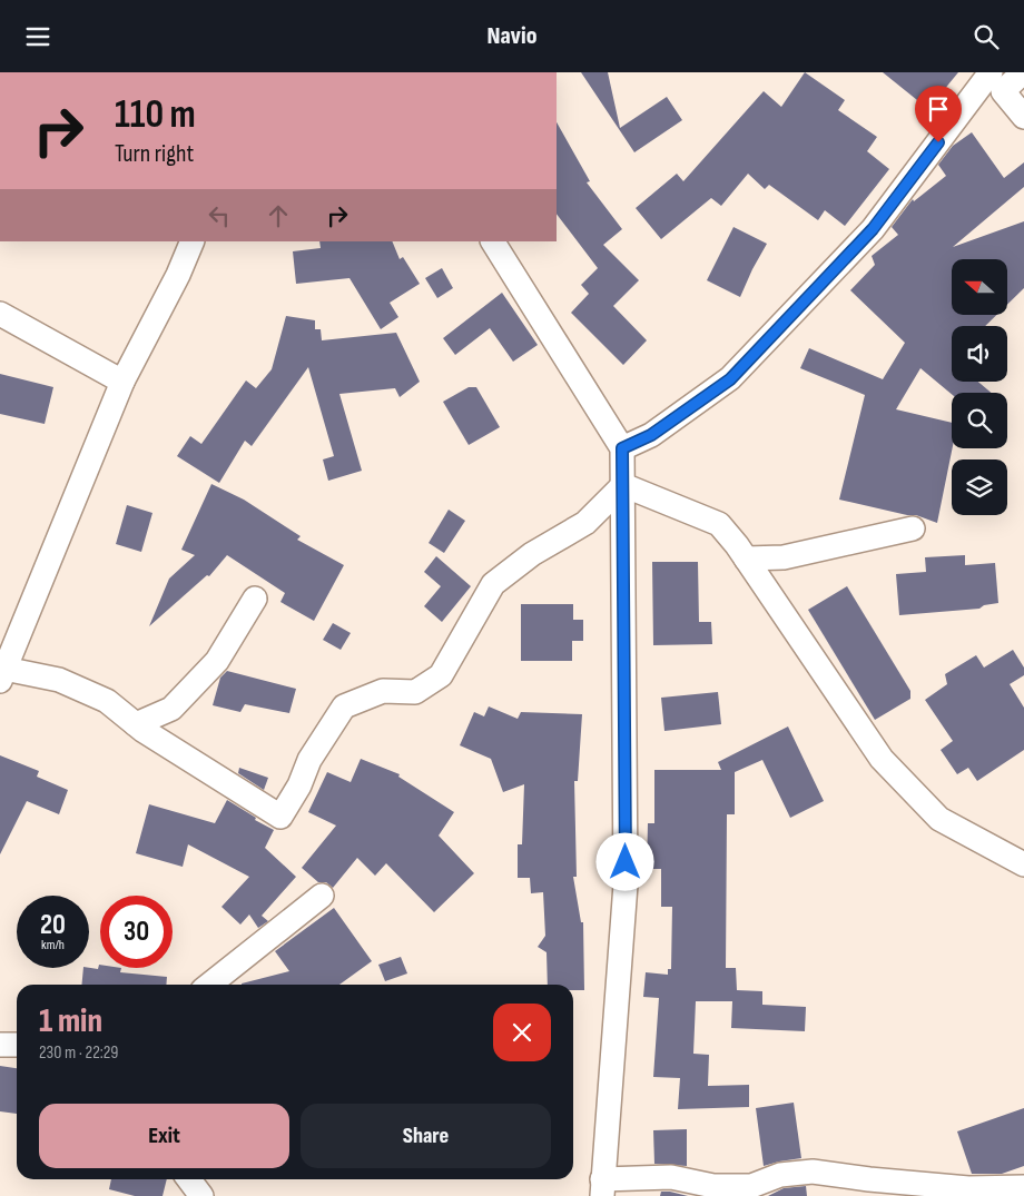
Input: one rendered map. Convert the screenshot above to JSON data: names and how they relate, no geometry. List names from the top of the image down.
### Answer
{
  "north": "left",
  "page": {
    "header": "Navio",
    "turn": ["110 m", "Turn right"],
    "speed": "20 km/h",
    "limit": "30",
    "heading": ["1 min", "230 m · 22:29"],
    "buttons": ["Exit", "Share"]
  }
}
